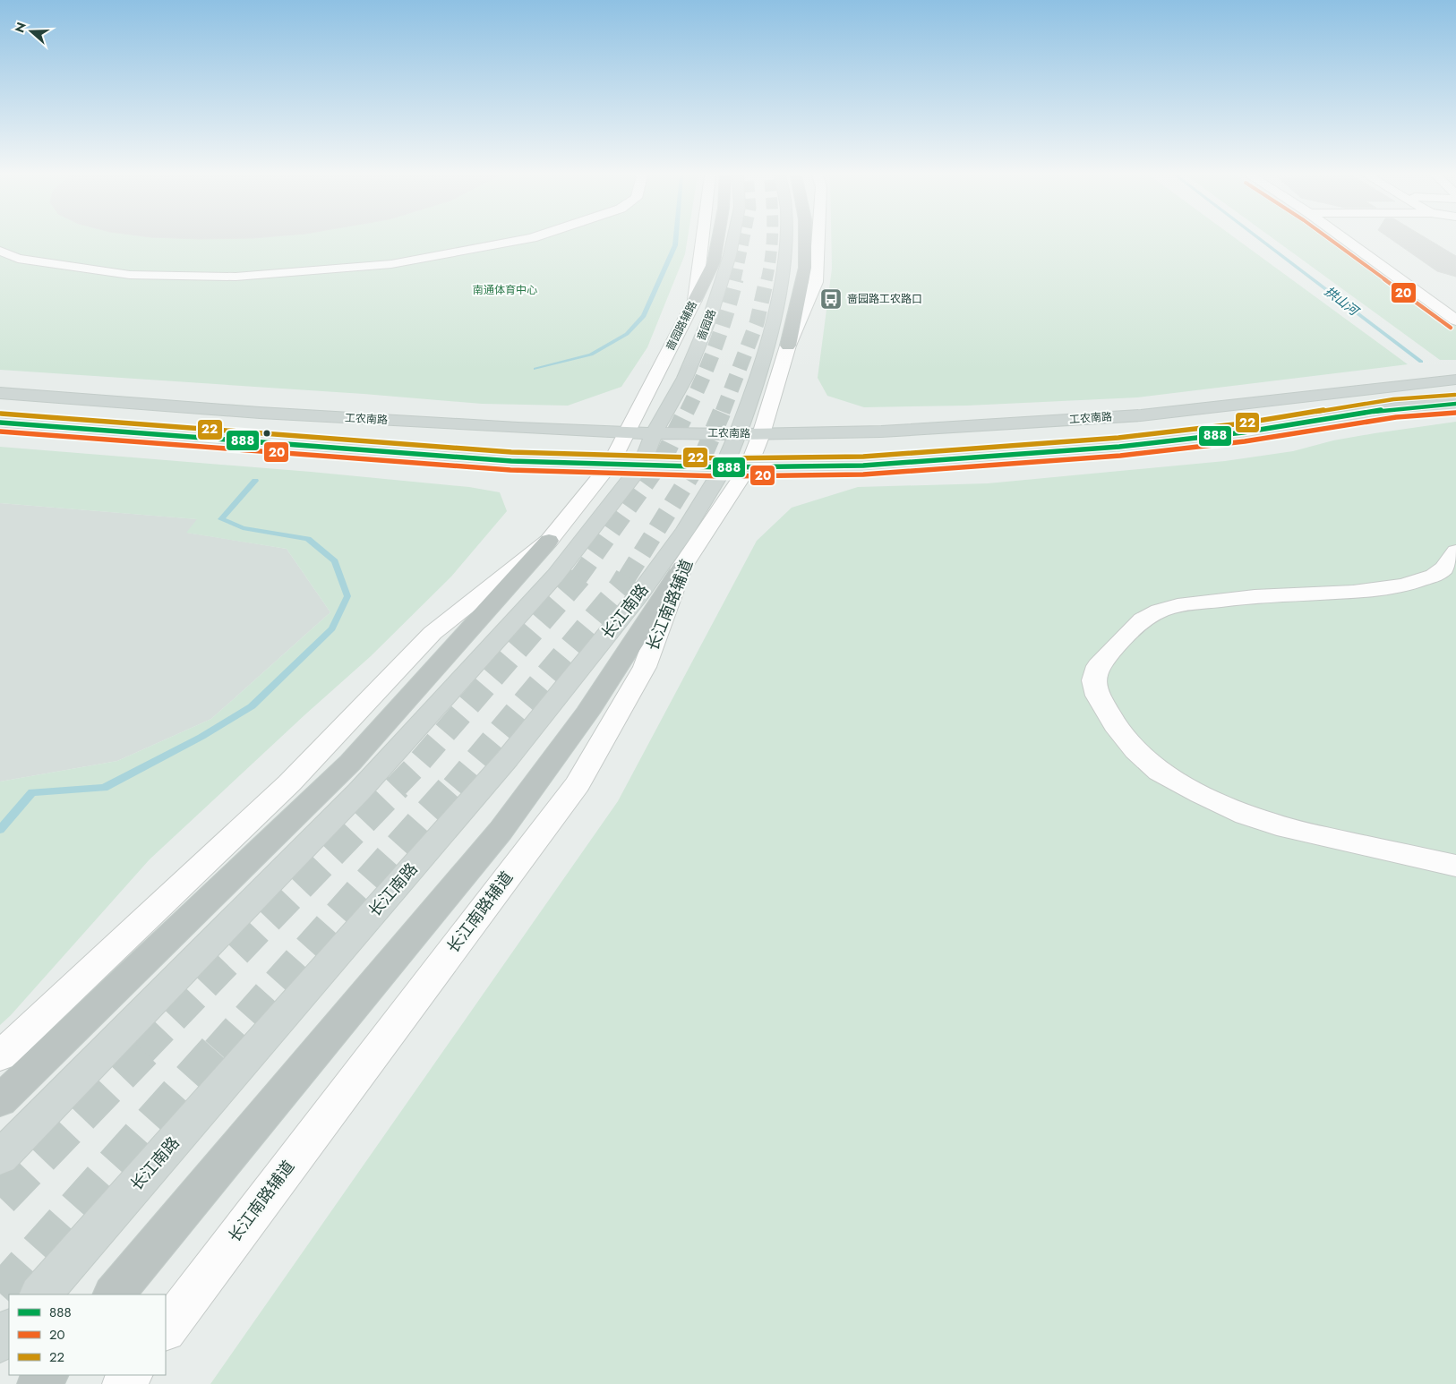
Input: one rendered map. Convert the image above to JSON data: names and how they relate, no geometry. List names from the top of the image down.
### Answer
{
  "streets": {
    "main road": ["啬园路", "工农南路", "长江南路"],
    "street": ["啬园路辅路", "长江南路辅道"]
  },
  "crossings": [
    ["啬园路", "工农南路"],
    ["啬园路辅路", "工农南路"],
    ["长江南路辅道", "长江南路"]
  ],
  "water": ["拱山河"],
  "parks": ["南通体育中心"],
  "places": {
    "bus stop": ["啬园路工农路口"]
  },
  "lines": ["transit line 20", "transit line 22", "transit line 888"],
  "legend": ["888", "20", "22"],
  "north": "left"
}
